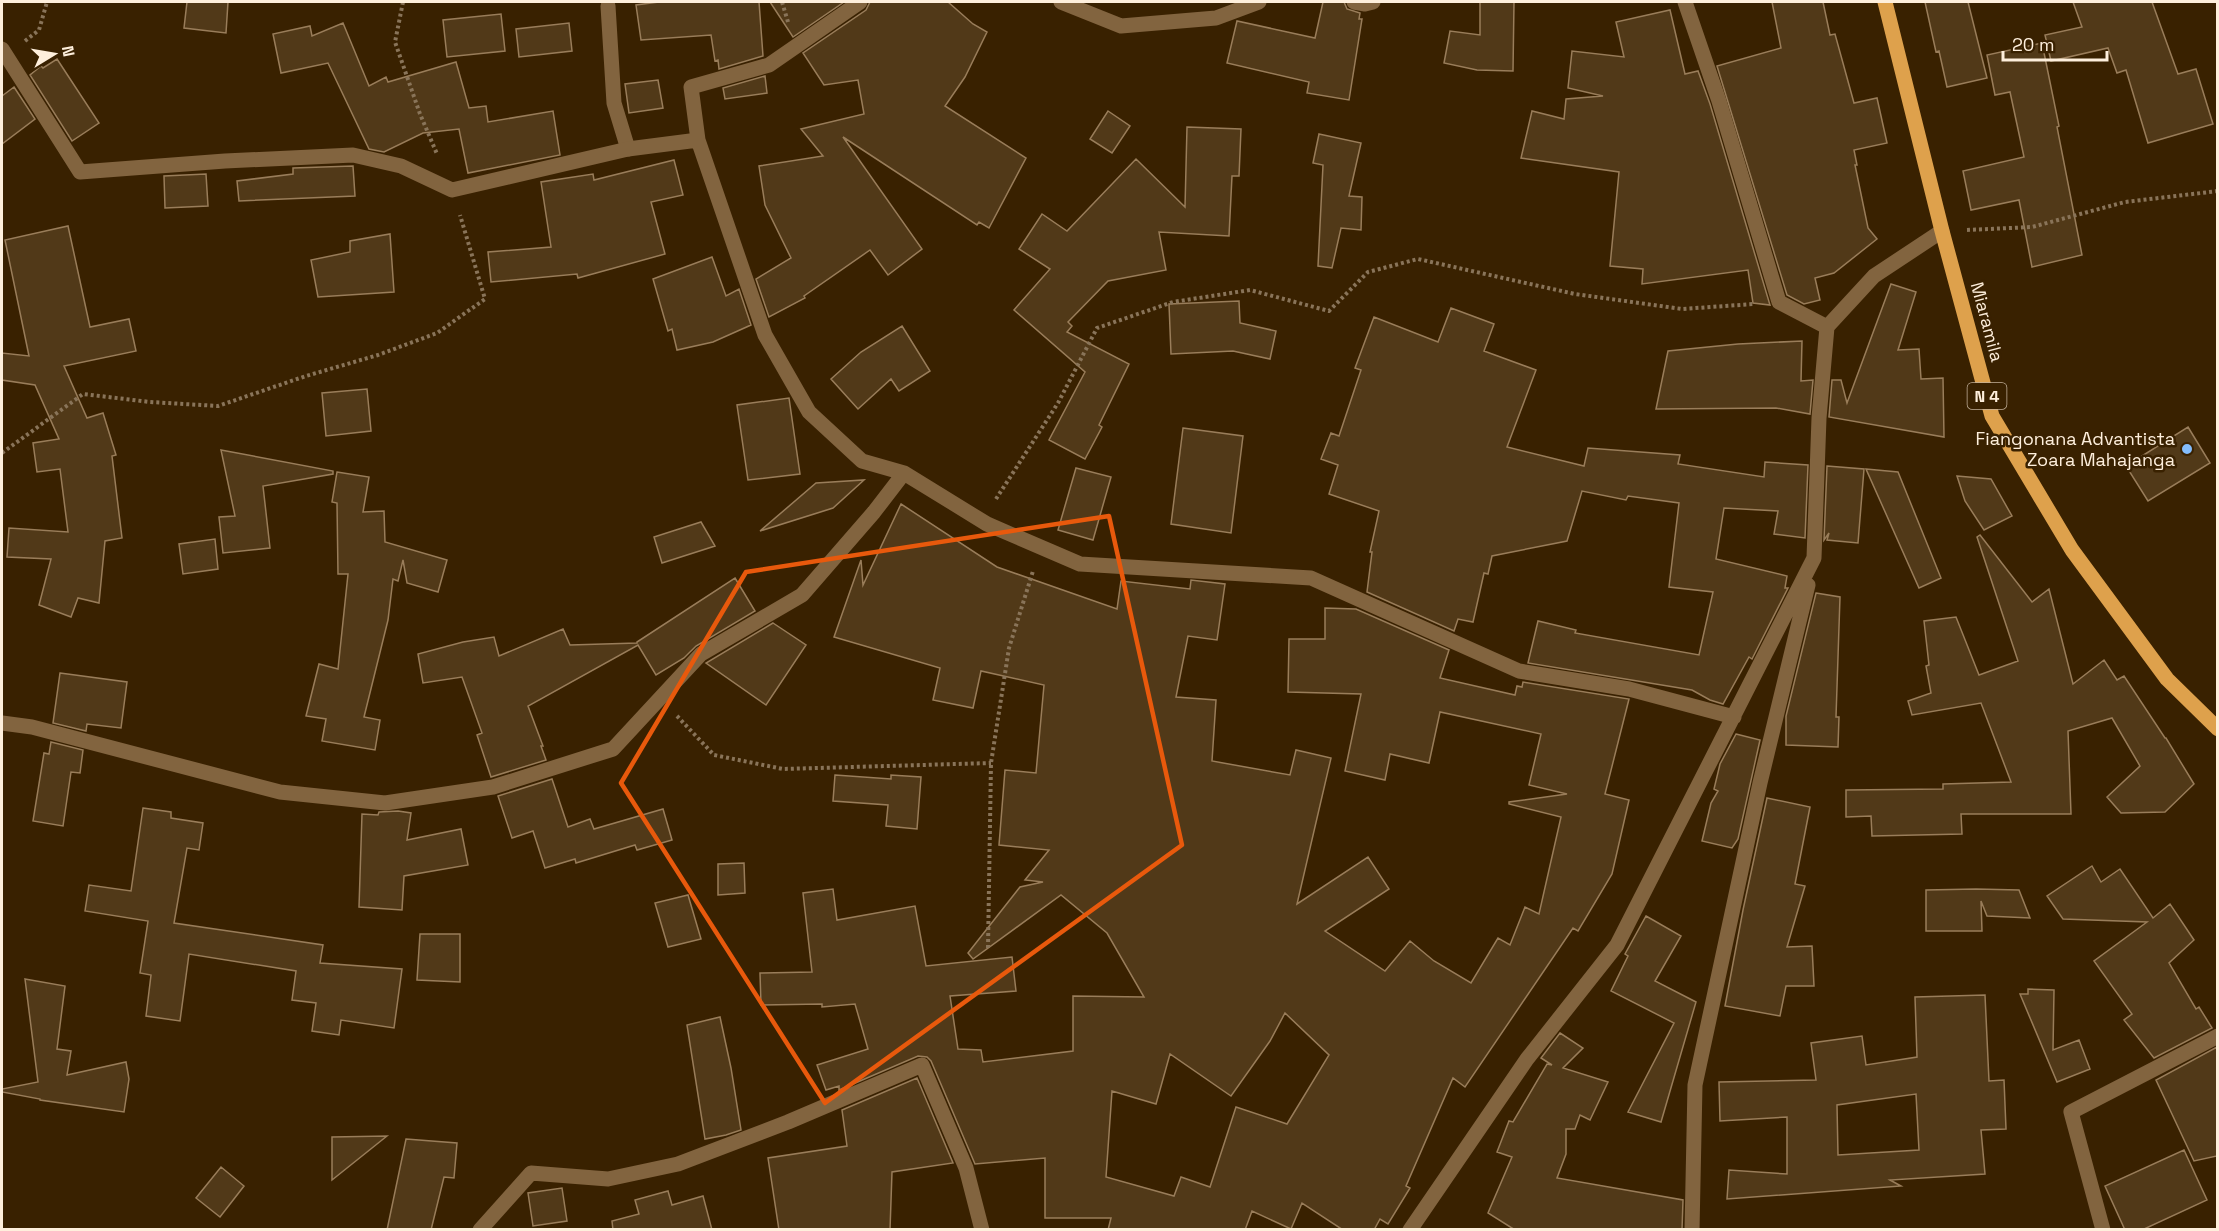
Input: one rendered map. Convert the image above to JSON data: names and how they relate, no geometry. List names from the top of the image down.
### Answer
{
  "streets": {
    "main road": ["Miaramila", "N 4"]
  },
  "places": ["Fiangonana Advantista Zoara Mahajanga"],
  "scale_bar": "20 m",
  "north": "right"
}
